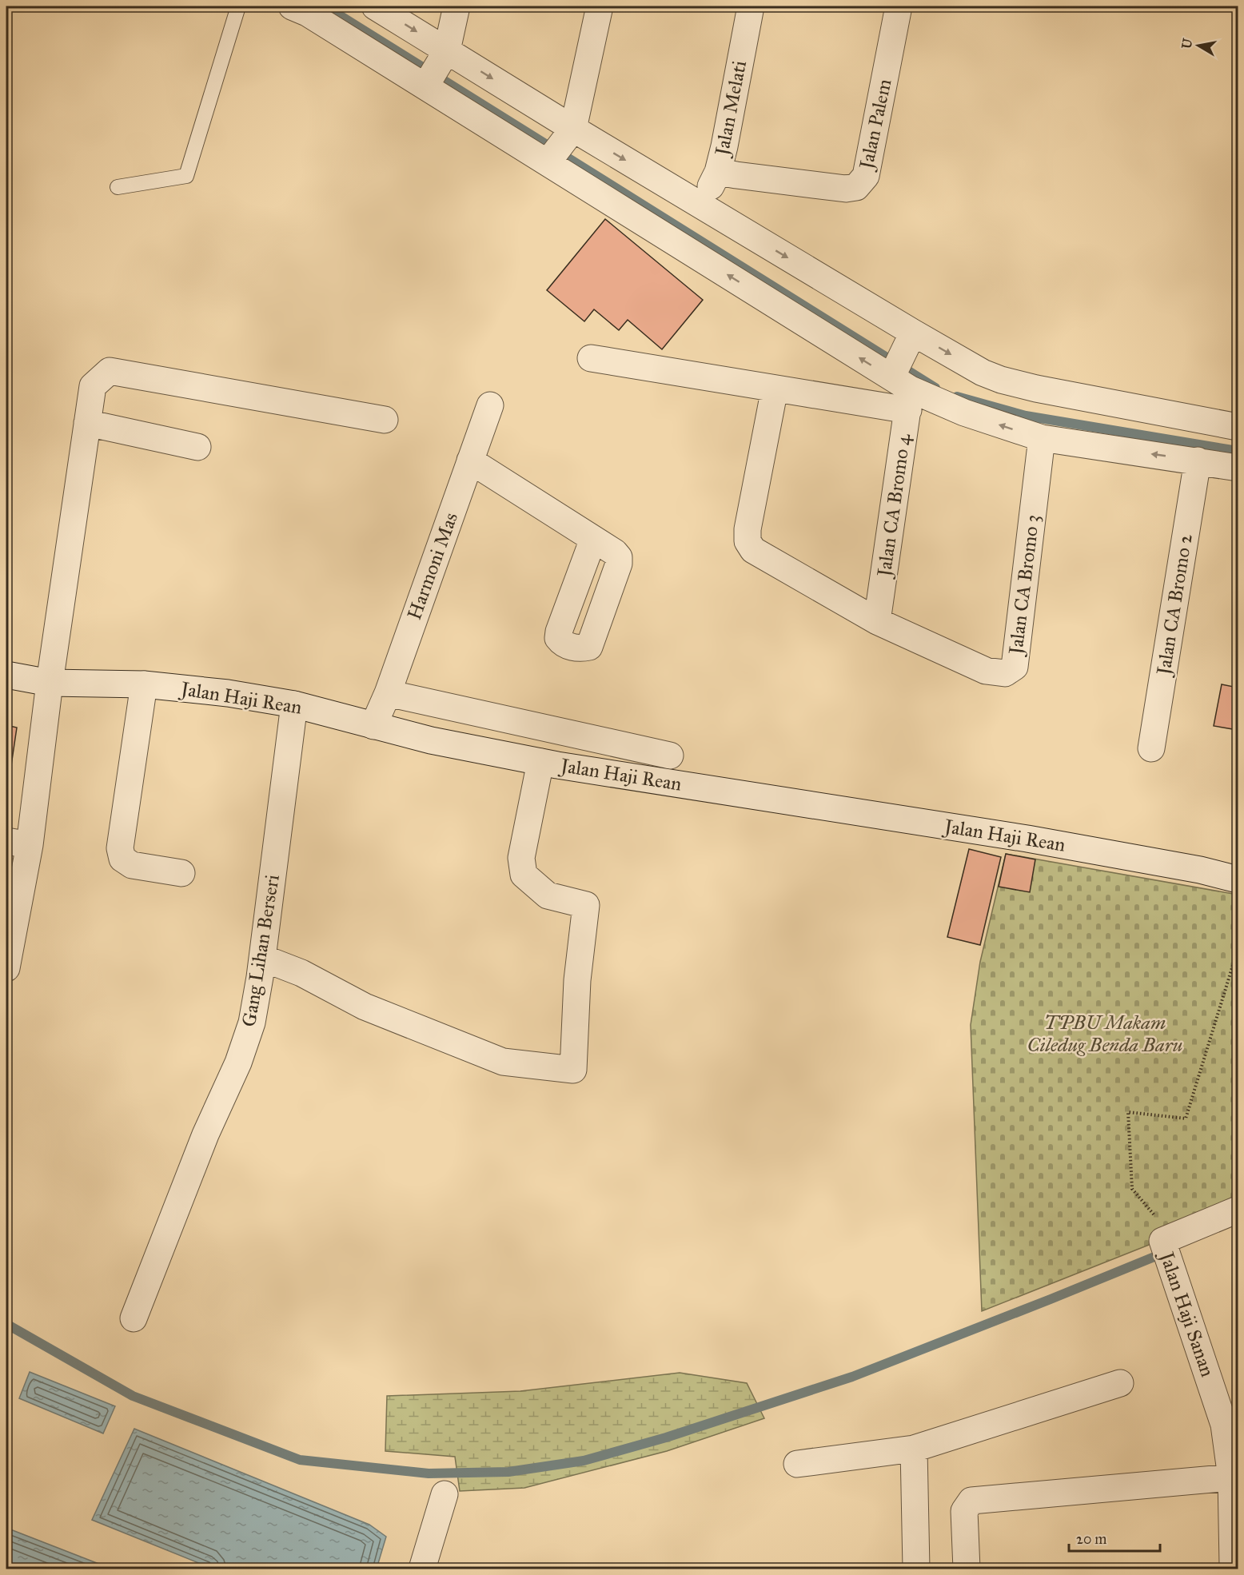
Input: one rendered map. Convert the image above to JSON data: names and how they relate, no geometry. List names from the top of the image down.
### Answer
{
  "streets": {
    "street": [
      "Jalan Melati",
      "Jalan Palem",
      "Jalan CA Bromo 4",
      "Harmoni Mas",
      "Jalan CA Bromo 3",
      "Jalan CA Bromo 2",
      "Jalan Haji Rean",
      "Gang Lihan Berseri",
      "Jalan Haji Sanan"
    ]
  },
  "crossings": [
    ["Jalan Melati", "Jalan Palem"],
    ["Jalan CA Bromo 4", "Jalan CA Bromo 3"],
    ["Harmoni Mas", "Jalan Haji Rean"],
    ["Jalan Haji Rean", "Gang Lihan Berseri"]
  ],
  "parks": ["TPBU Makam Ciledug Benda Baru"],
  "scale_bar": "20 m",
  "north": "left"
}
